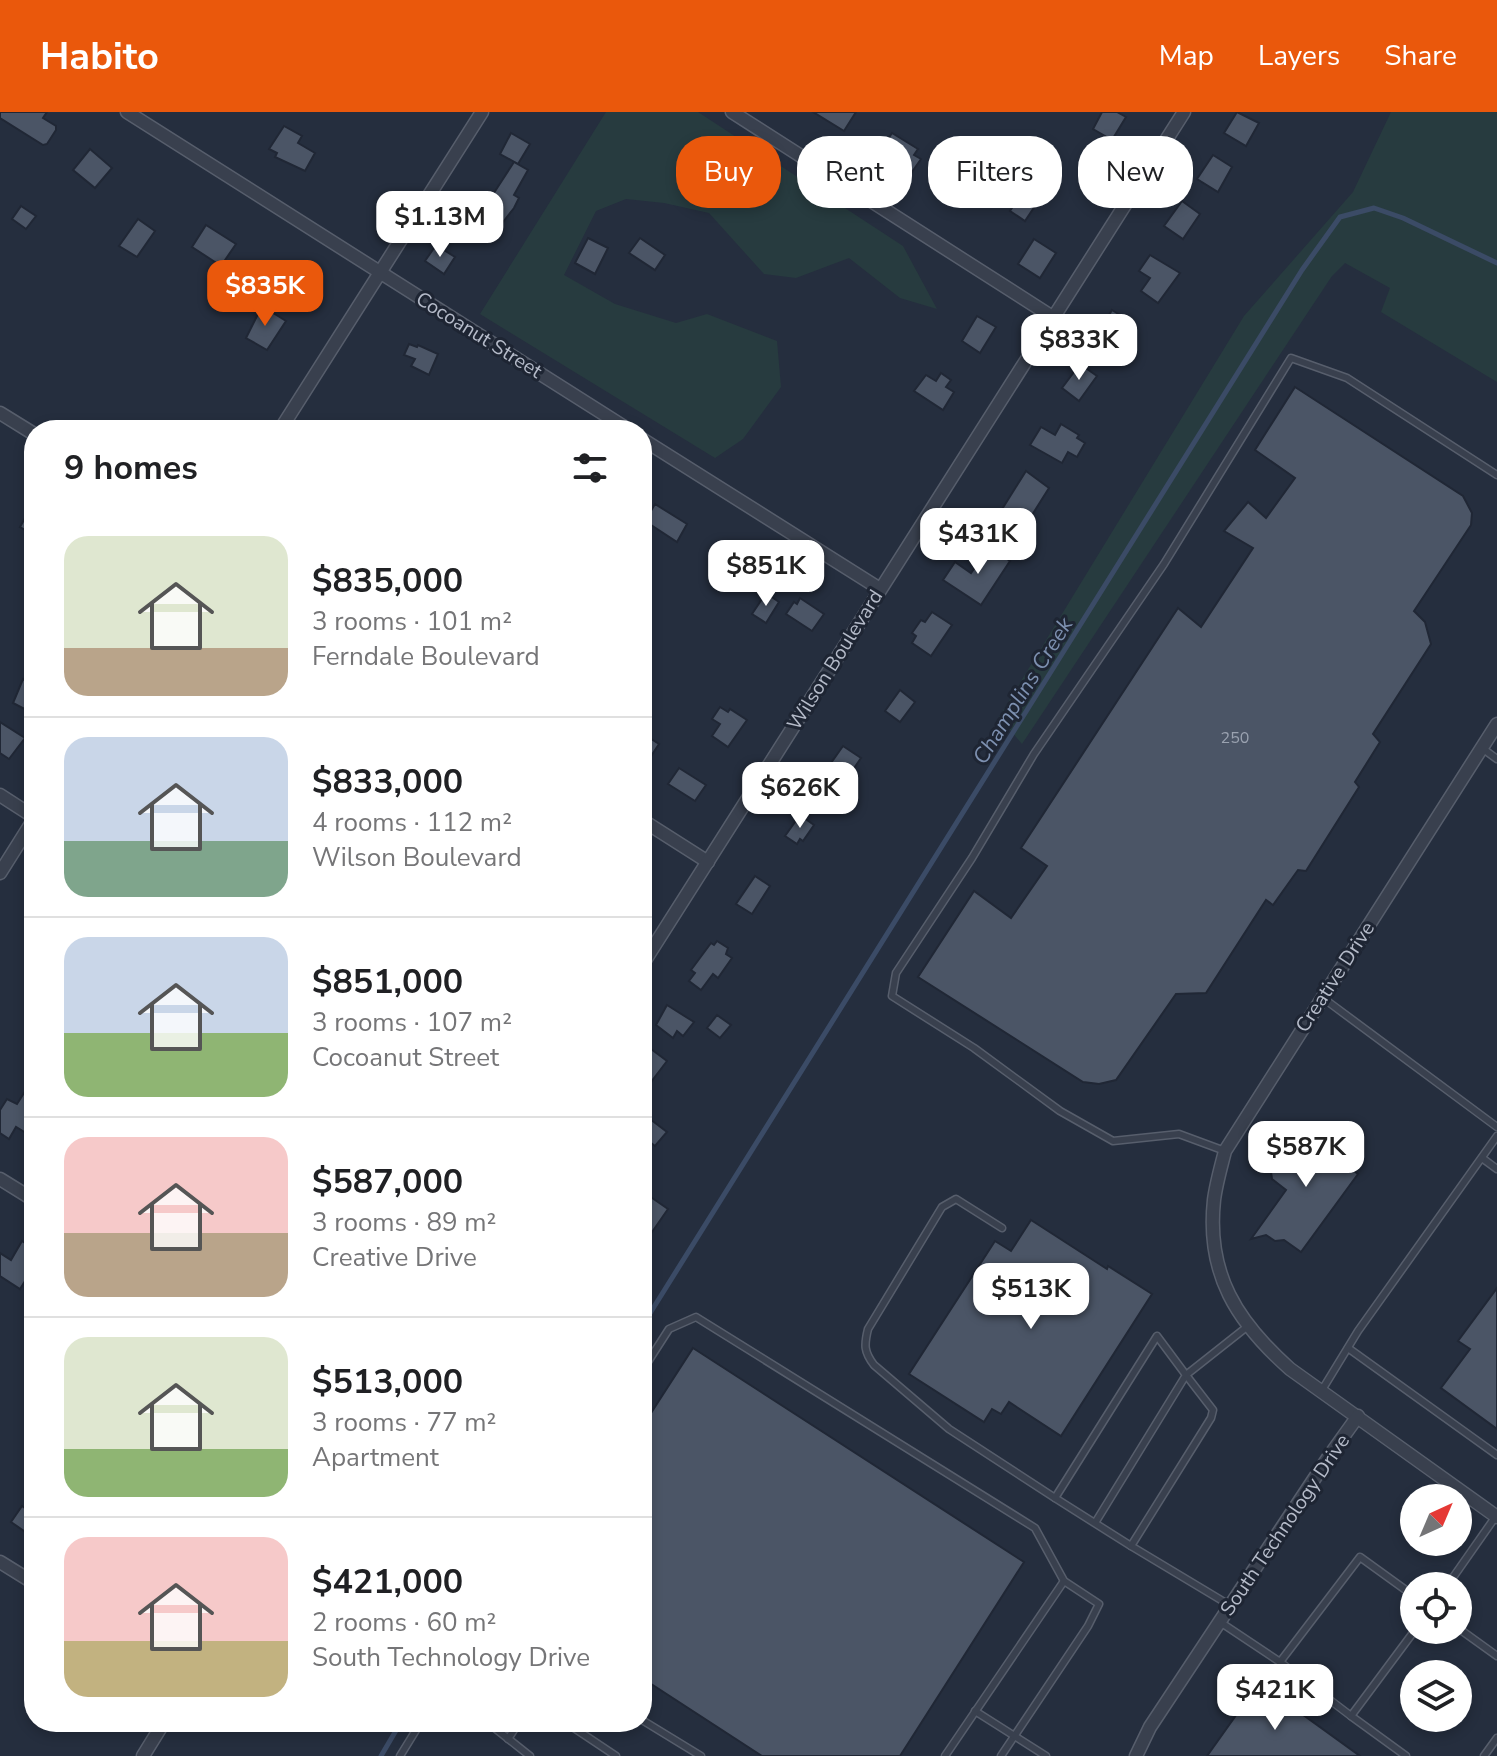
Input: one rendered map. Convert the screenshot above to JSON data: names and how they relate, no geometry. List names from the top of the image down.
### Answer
{
  "streets": {
    "street": [
      "Cocoanut Street",
      "Wilson Boulevard",
      "Creative Drive",
      "South Technology Drive"
    ]
  },
  "crossings": [
    ["Creative Drive", "South Technology Drive"]
  ],
  "water": ["Champlins Creek"],
  "house_numbers": ["250"],
  "north": "top right",
  "page": {
    "header": "Habito",
    "nav": ["Map", "Layers", "Share"],
    "chip": [
      "Buy",
      "Rent",
      "Filters",
      "New"
    ],
    "price": [
      "$1.13M",
      "$835K",
      "$833K",
      "$431K",
      "$851K",
      "$626K",
      "$587K",
      "$513K",
      "$421K"
    ],
    "heading": "9 homes",
    "list": [
      {
        "name": "$835,000",
        "note": "3 rooms · 101 m² · Ferndale Boulevard"
      },
      {
        "name": "$833,000",
        "note": "4 rooms · 112 m² · Wilson Boulevard"
      },
      {
        "name": "$851,000",
        "note": "3 rooms · 107 m² · Cocoanut Street"
      },
      {
        "name": "$587,000",
        "note": "3 rooms · 89 m² · Creative Drive"
      },
      {
        "name": "$513,000",
        "note": "3 rooms · 77 m² · Apartment"
      },
      {
        "name": "$421,000",
        "note": "2 rooms · 60 m² · South Technology Drive"
      }
    ]
  }
}
